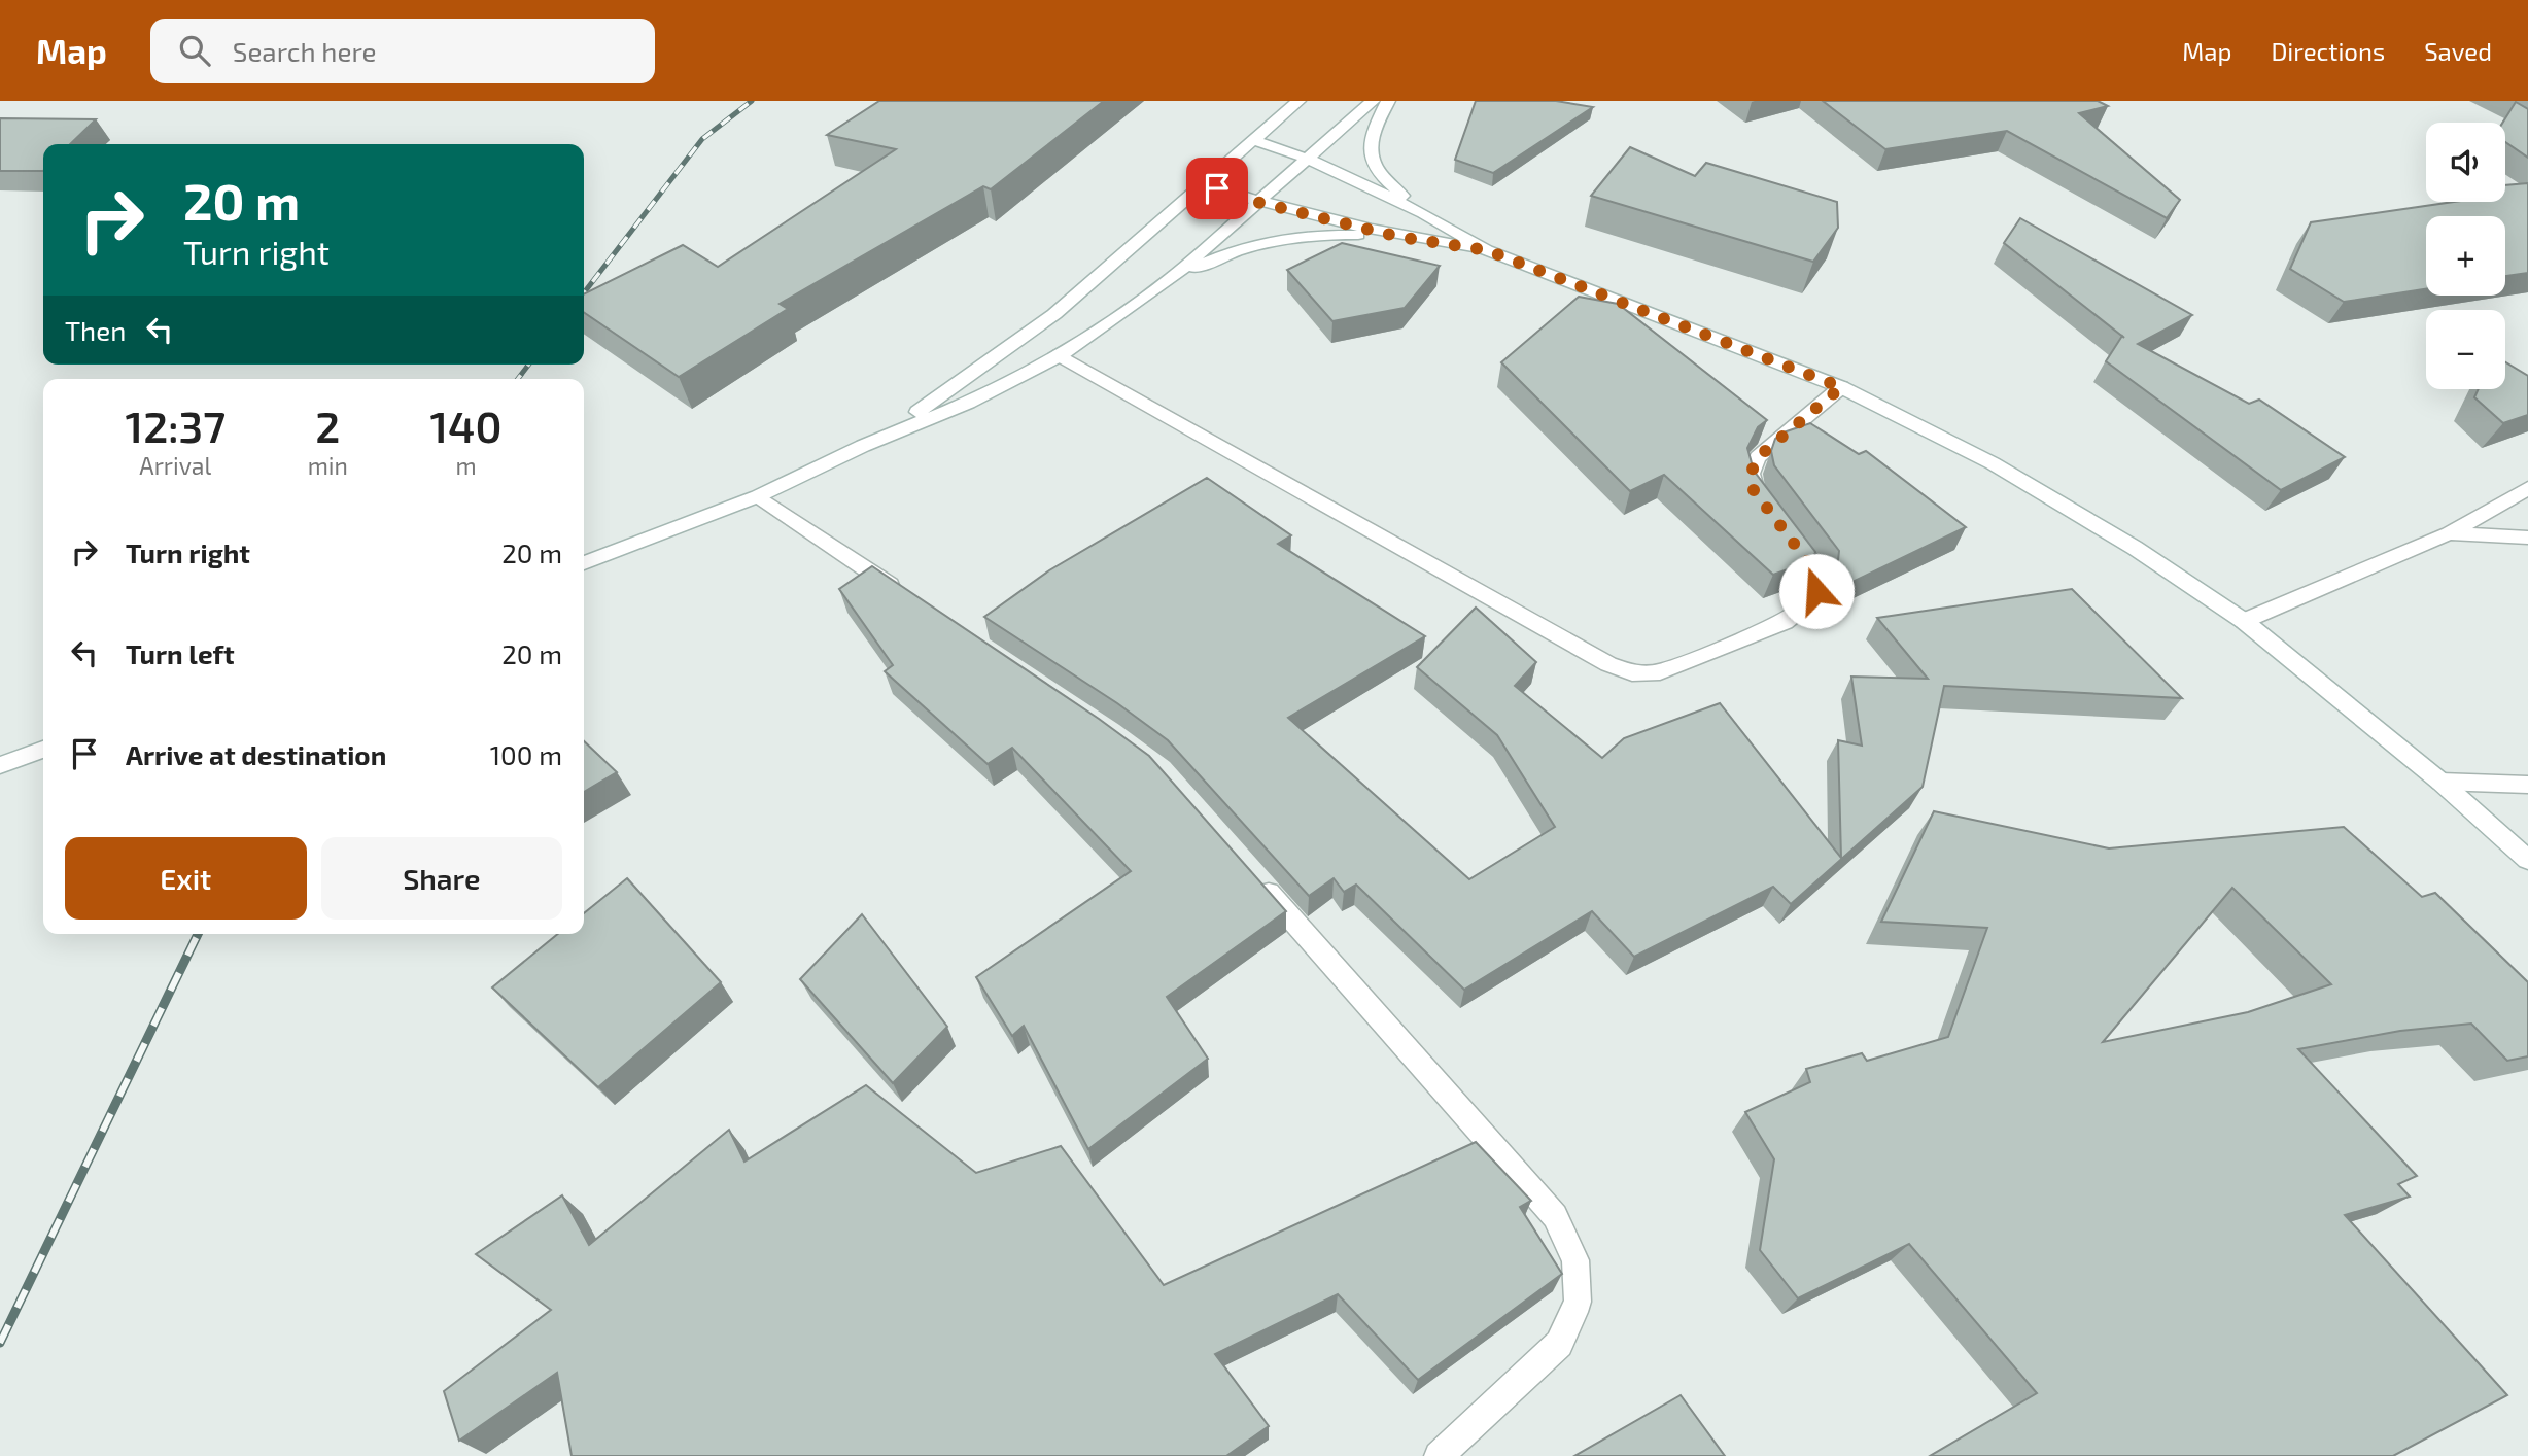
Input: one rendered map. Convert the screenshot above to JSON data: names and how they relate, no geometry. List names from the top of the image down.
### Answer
{
  "page": {
    "header": "Map",
    "search": "Search here",
    "nav": ["Map", "Directions", "Saved"],
    "map_buttons": ["+", "−"],
    "turn": ["20 m", "Turn right"],
    "then": "Then",
    "eta": [
      "12:37",
      "Arrival",
      "2",
      "min",
      "140",
      "m"
    ],
    "list": [
      {
        "name": "Turn right",
        "value": "20 m"
      },
      {
        "name": "Turn left",
        "value": "20 m"
      },
      {
        "name": "Arrive at destination",
        "value": "100 m"
      }
    ],
    "buttons": ["Exit", "Share"]
  }
}
